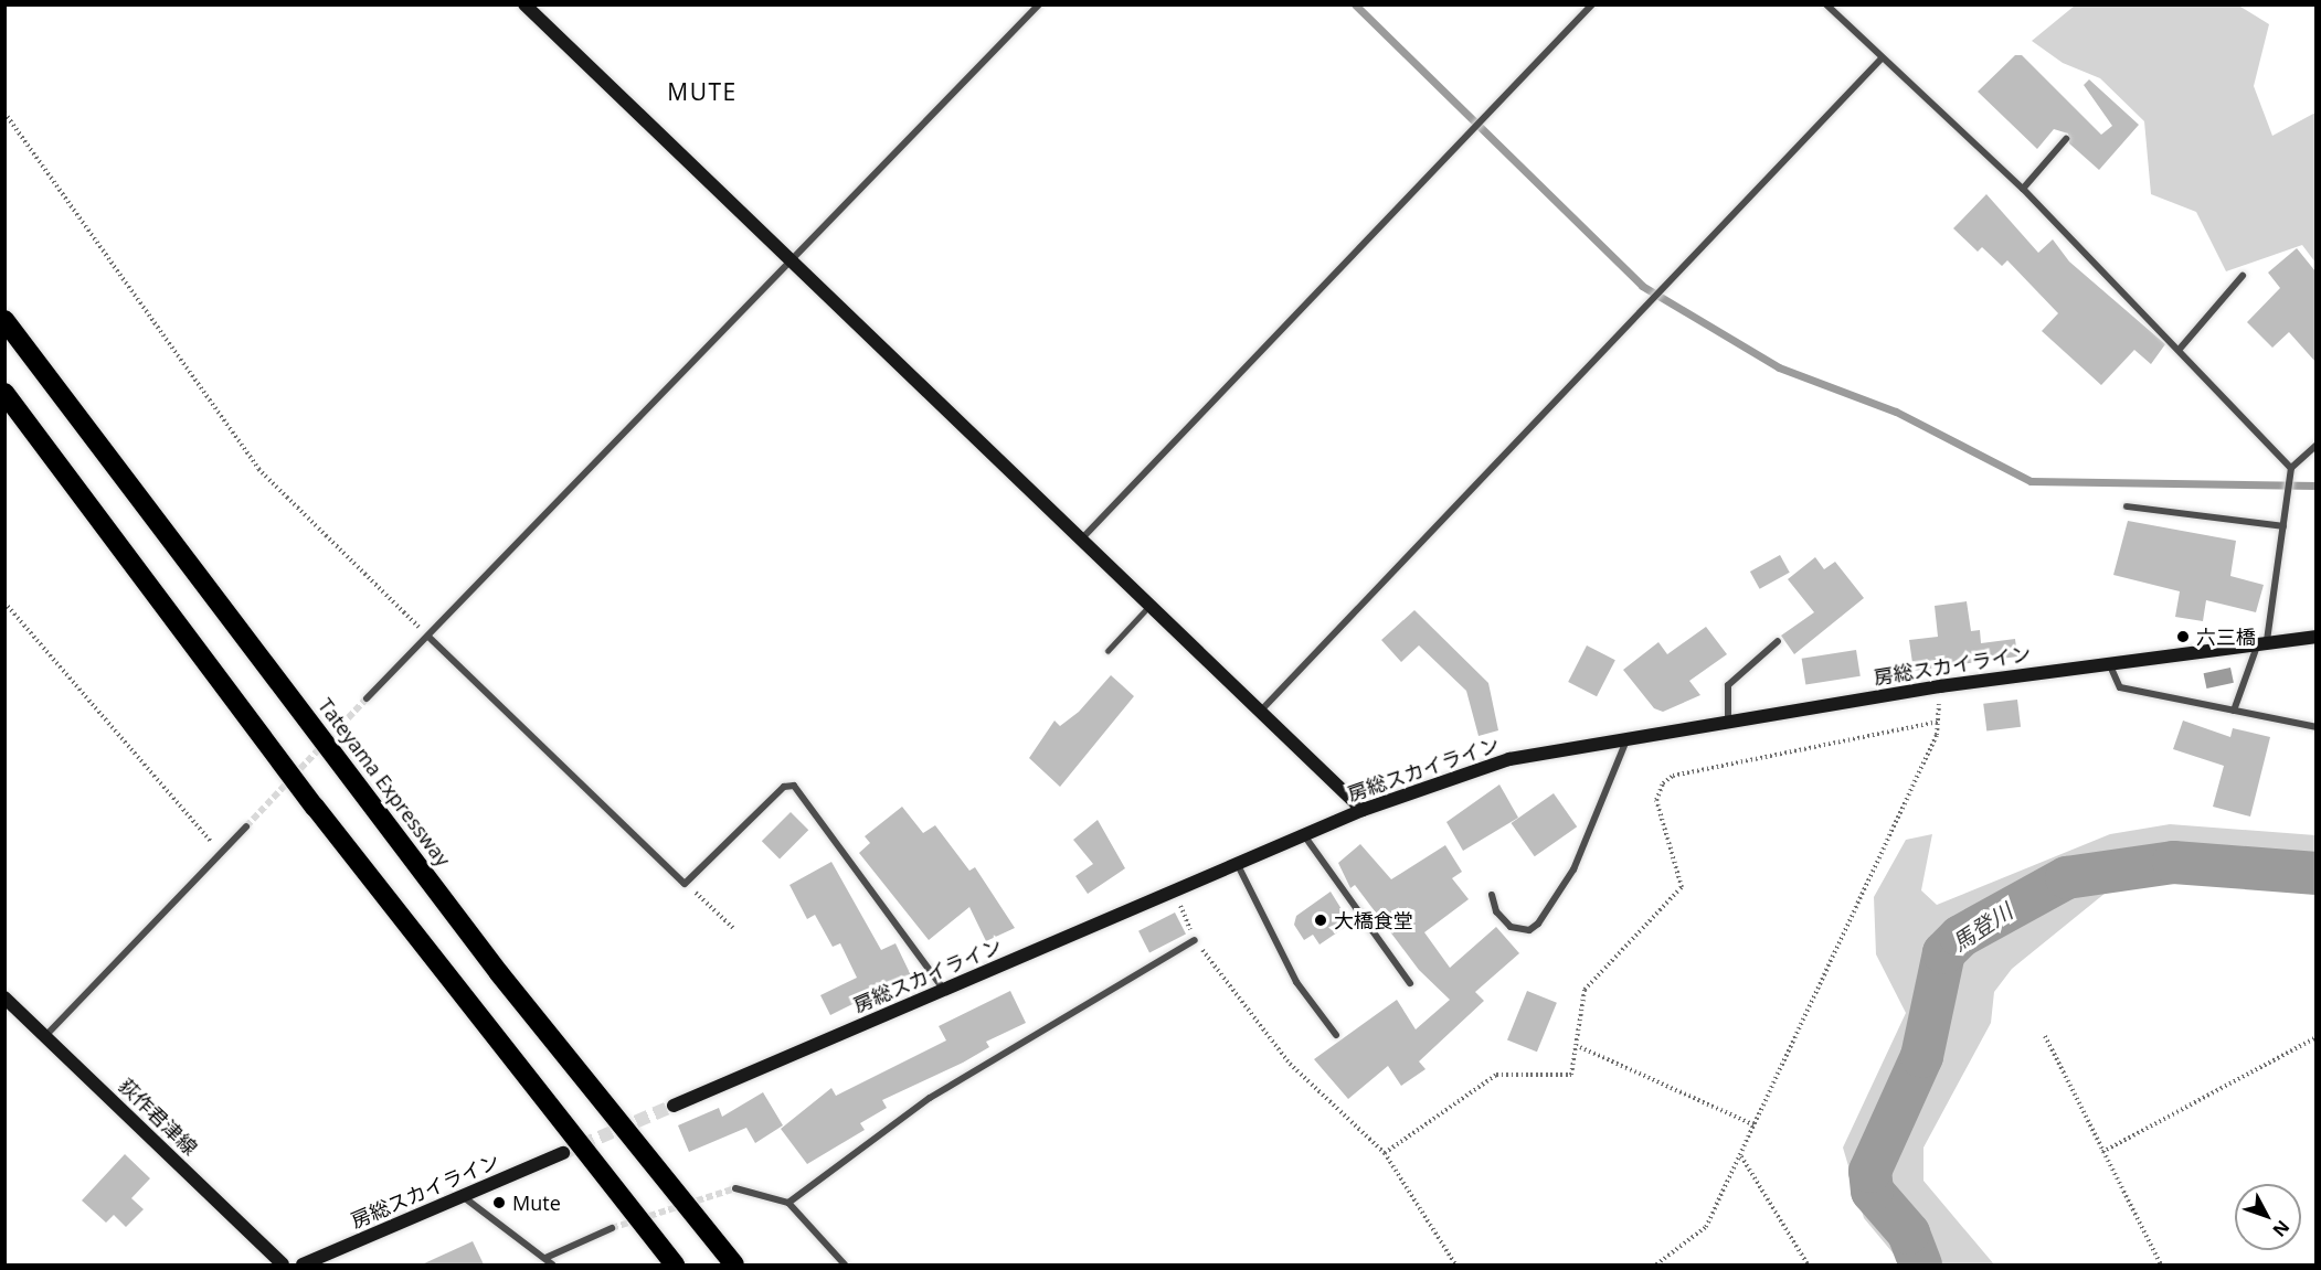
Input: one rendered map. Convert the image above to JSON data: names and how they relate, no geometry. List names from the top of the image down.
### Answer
{
  "streets": {
    "highway": ["Tateyama Expressway"],
    "main road": ["房総スカイライン", "荻作君津線"]
  },
  "districts": ["MUTE"],
  "water": ["馬登川"],
  "places": ["六三橋", "大橋食堂", "Mute"],
  "north": "bottom right"
}
